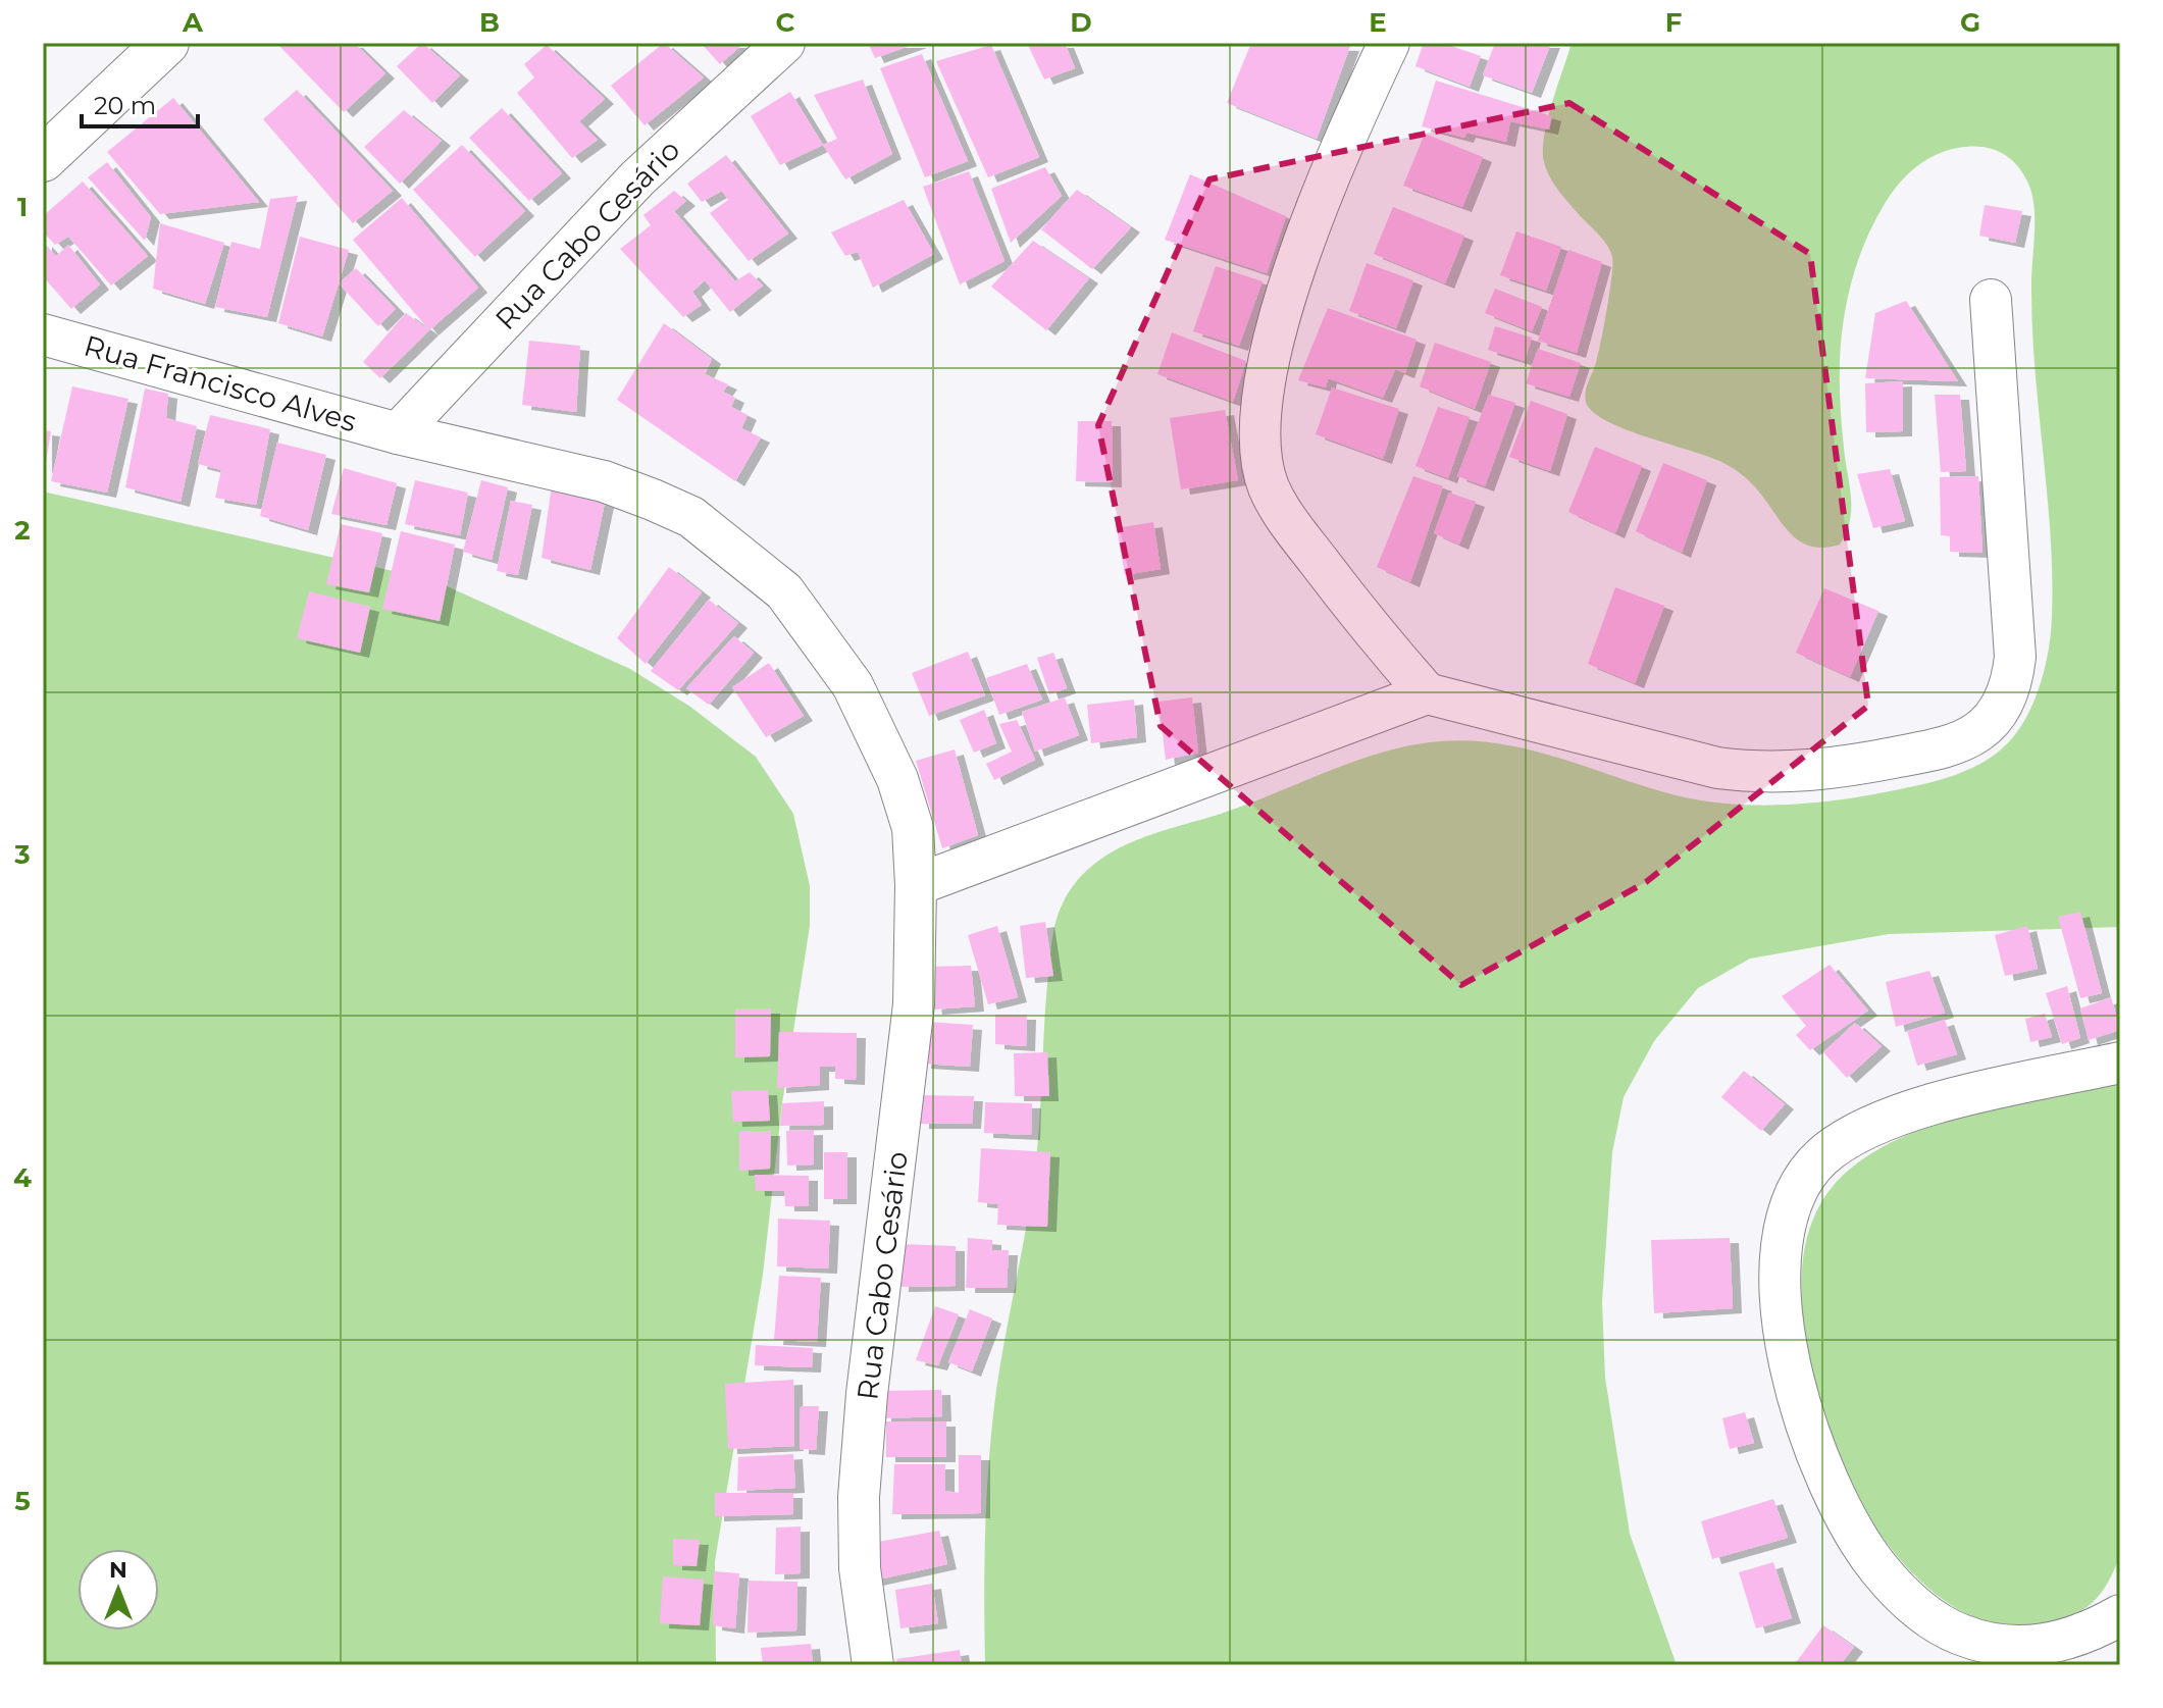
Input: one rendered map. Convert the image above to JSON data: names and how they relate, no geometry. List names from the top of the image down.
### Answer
{
  "streets": {
    "street": ["Rua Cabo Cesário", "Rua Francisco Alves"]
  },
  "crossings": [
    ["Rua Cabo Cesário", "Rua Francisco Alves"]
  ],
  "scale_bar": "20 m",
  "north": "top",
  "grid": {
    "columns": [
      "A",
      "B",
      "C",
      "D",
      "E",
      "F",
      "G"
    ],
    "rows": [
      "1",
      "2",
      "3",
      "4",
      "5"
    ]
  }
}
